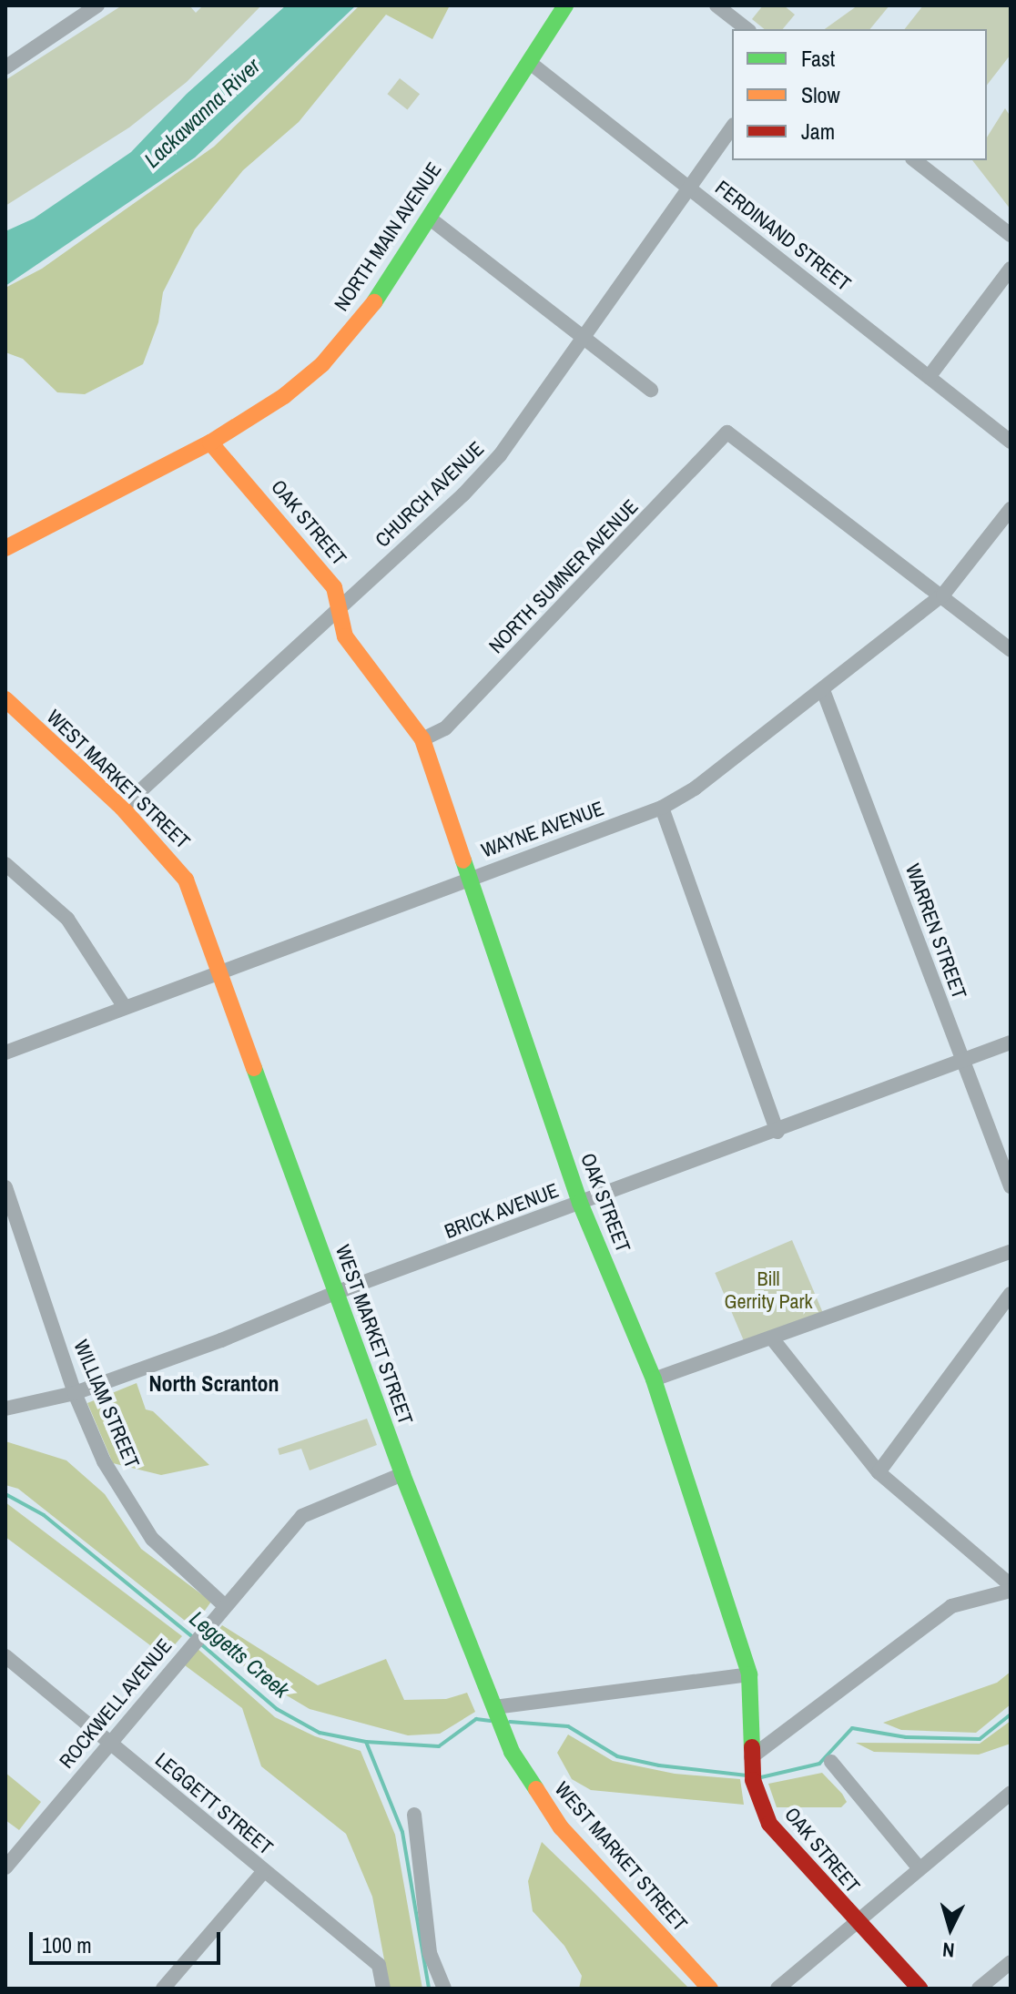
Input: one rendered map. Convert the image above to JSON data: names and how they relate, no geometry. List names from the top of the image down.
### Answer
{
  "streets": {
    "main road": ["NORTH MAIN AVENUE", "OAK STREET", "WEST MARKET STREET"],
    "street": [
      "FERDINAND STREET",
      "CHURCH AVENUE",
      "NORTH SUMNER AVENUE",
      "WAYNE AVENUE",
      "WARREN STREET",
      "BRICK AVENUE",
      "WILLIAM STREET",
      "ROCKWELL AVENUE",
      "LEGGETT STREET"
    ]
  },
  "crossings": [
    ["FERDINAND STREET", "NORTH MAIN AVENUE"],
    ["FERDINAND STREET", "CHURCH AVENUE"],
    ["NORTH MAIN AVENUE", "OAK STREET"],
    ["CHURCH AVENUE", "OAK STREET"],
    ["CHURCH AVENUE", "WEST MARKET STREET"],
    ["OAK STREET", "NORTH SUMNER AVENUE"],
    ["OAK STREET", "WAYNE AVENUE"],
    ["OAK STREET", "BRICK AVENUE"],
    ["NORTH SUMNER AVENUE", "WAYNE AVENUE"],
    ["WEST MARKET STREET", "WAYNE AVENUE"],
    ["WEST MARKET STREET", "BRICK AVENUE"],
    ["WEST MARKET STREET", "ROCKWELL AVENUE"],
    ["WAYNE AVENUE", "WARREN STREET"],
    ["WARREN STREET", "BRICK AVENUE"],
    ["BRICK AVENUE", "WILLIAM STREET"],
    ["WILLIAM STREET", "ROCKWELL AVENUE"],
    ["ROCKWELL AVENUE", "LEGGETT STREET"]
  ],
  "districts": ["North Scranton"],
  "water": ["Lackawanna River", "Leggetts Creek"],
  "parks": ["Bill Gerrity Park"],
  "legend": ["Fast", "Slow", "Jam"],
  "scale_bar": "100 m",
  "north": "bottom"
}
